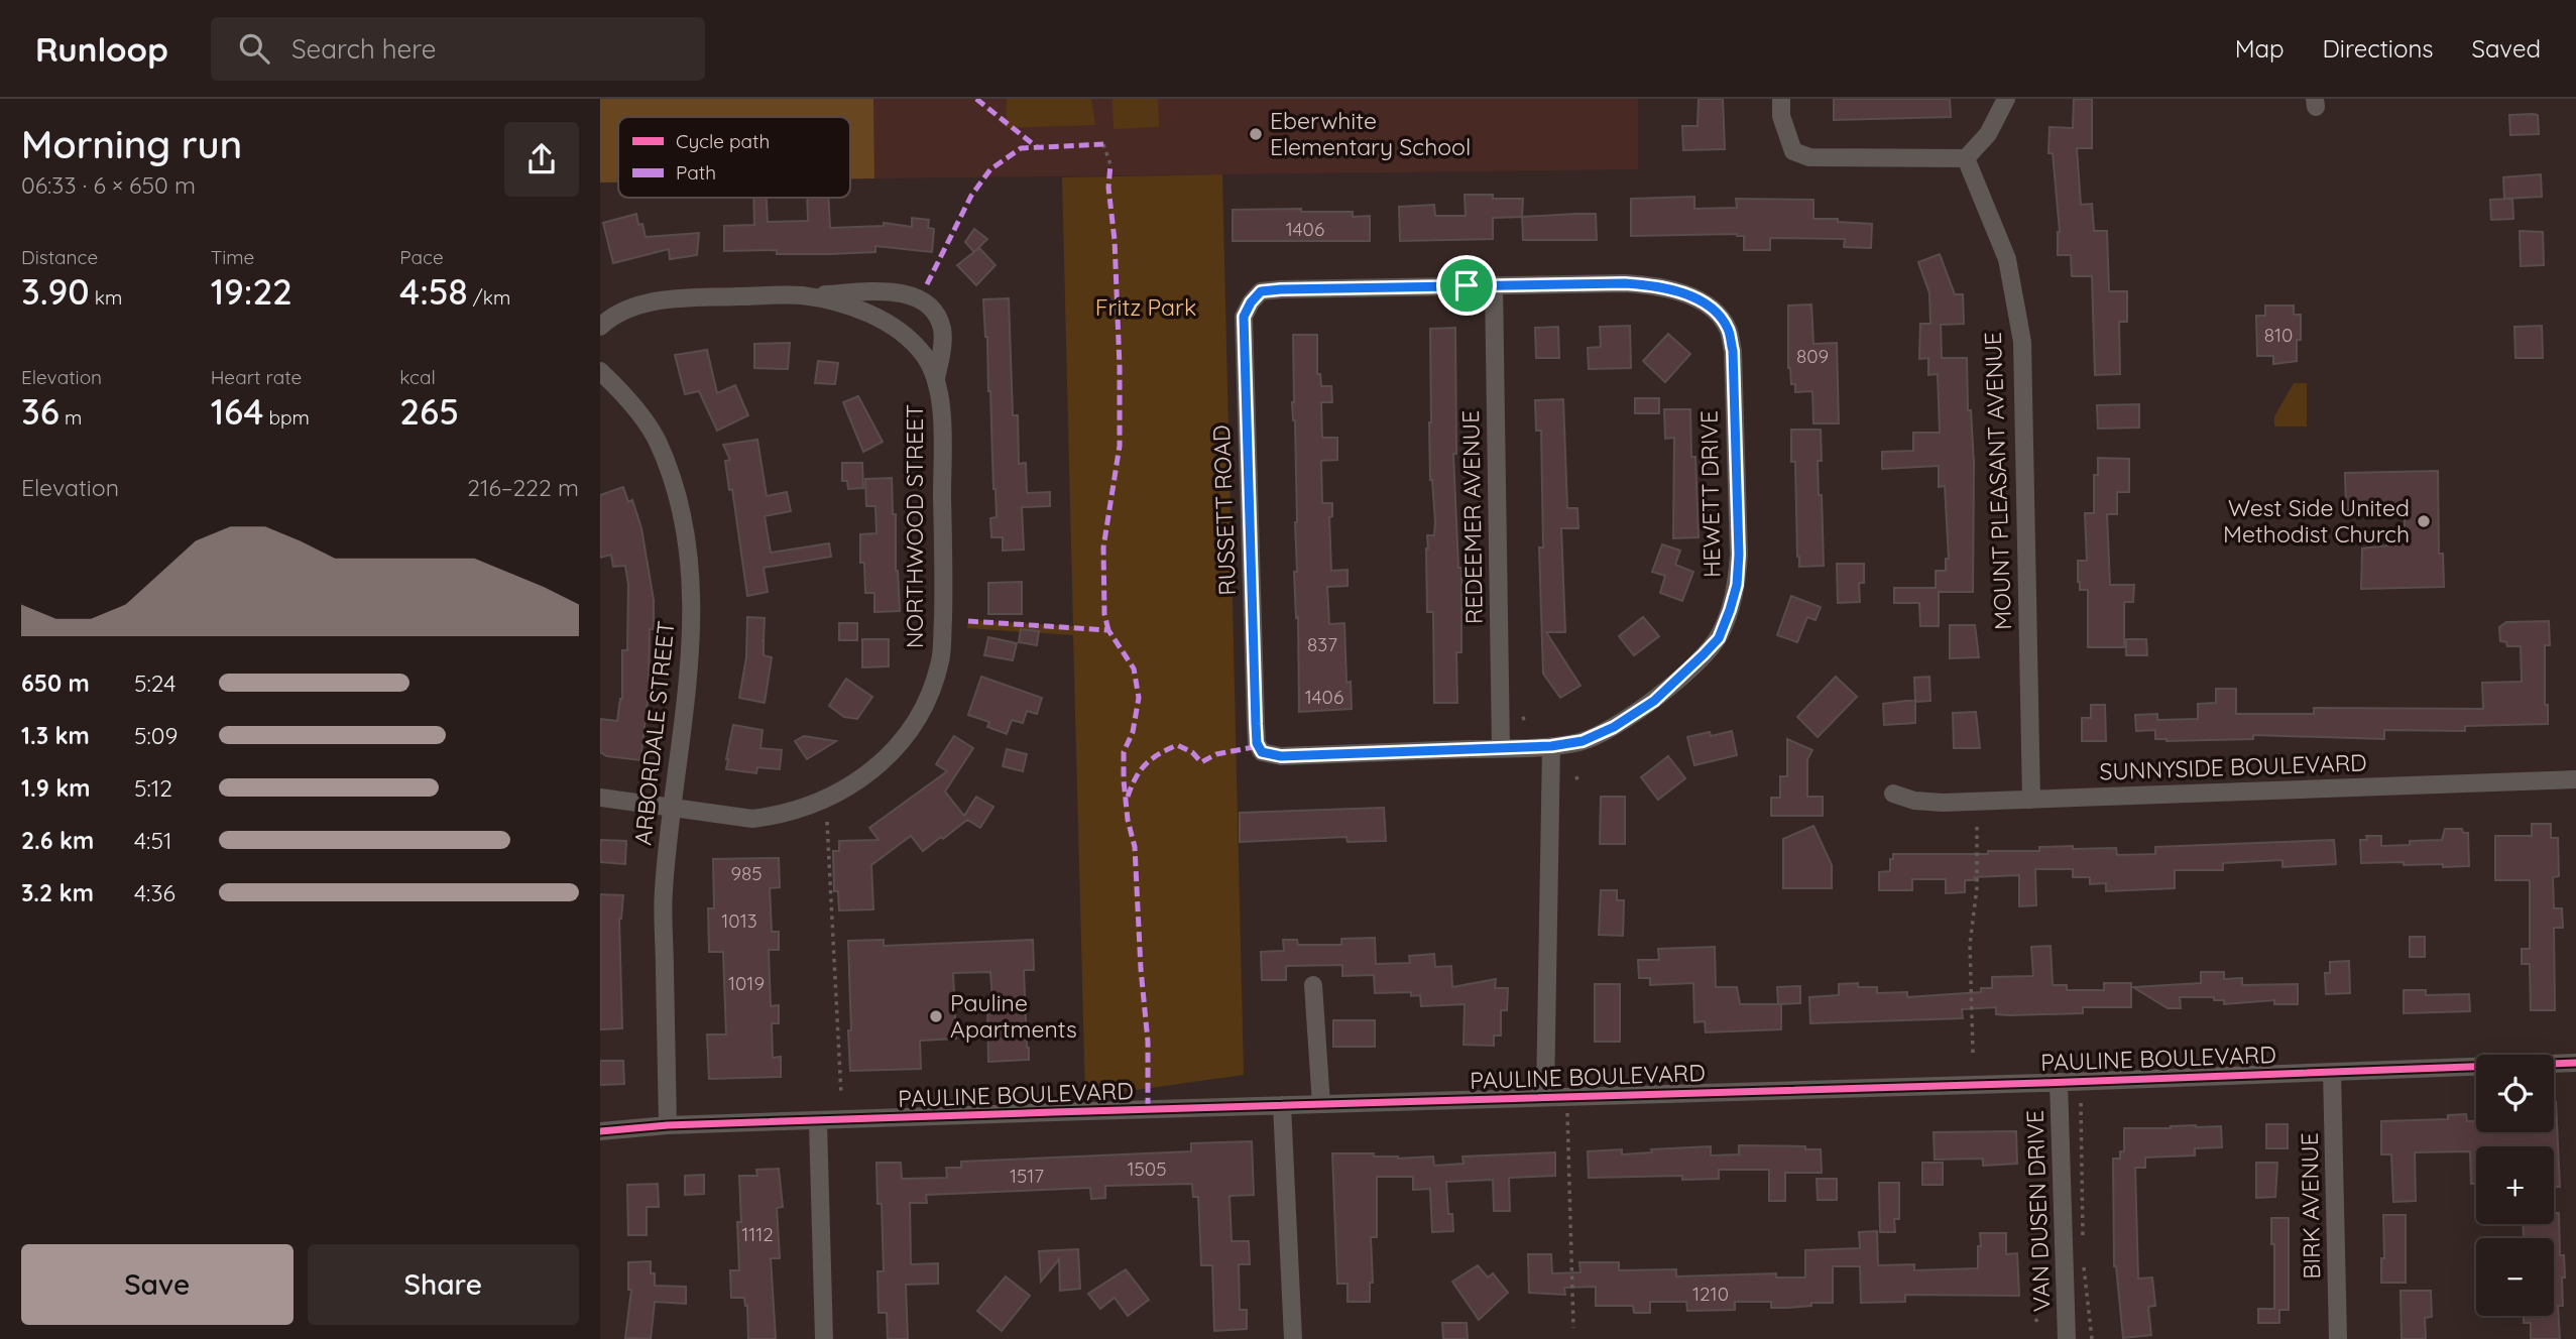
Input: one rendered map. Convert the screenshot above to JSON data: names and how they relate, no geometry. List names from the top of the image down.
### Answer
{
  "streets": {
    "street": [
      "MOUNT PLEASANT AVENUE",
      "HEWETT DRIVE",
      "RUSSETT ROAD",
      "REDEEMER AVENUE",
      "NORTHWOOD STREET",
      "ARBORDALE STREET",
      "SUNNYSIDE BOULEVARD",
      "PAULINE BOULEVARD",
      "BIRK AVENUE",
      "VAN DUSEN DRIVE"
    ]
  },
  "crossings": [
    ["MOUNT PLEASANT AVENUE", "SUNNYSIDE BOULEVARD"],
    ["HEWETT DRIVE", "RUSSETT ROAD"],
    ["HEWETT DRIVE", "REDEEMER AVENUE"],
    ["NORTHWOOD STREET", "ARBORDALE STREET"],
    ["ARBORDALE STREET", "PAULINE BOULEVARD"],
    ["PAULINE BOULEVARD", "BIRK AVENUE"],
    ["PAULINE BOULEVARD", "VAN DUSEN DRIVE"]
  ],
  "parks": ["Fritz Park"],
  "places": ["Eberwhite Elementary School", "West Side United Methodist Church", "Pauline Apartments"],
  "house_numbers": [
    "1406",
    "810",
    "809",
    "837",
    "1406",
    "985",
    "1013",
    "1019",
    "1505",
    "1517",
    "1112",
    "1210"
  ],
  "legend": ["Cycle path", "Path"],
  "page": {
    "header": "Runloop",
    "search": "Search here",
    "nav": ["Map", "Directions", "Saved"],
    "heading": ["Morning run", "06:33 · 6 × 650 m"],
    "stats": [
      ["Distance", "3.90 km"],
      ["Time", "19:22"],
      ["Pace", "4:58 /km"],
      ["Elevation", "36 m"],
      ["Heart rate", "164 bpm"],
      ["kcal", "265"]
    ],
    "chart": ["Elevation", "216–222 m"],
    "list": [
      {
        "name": "650 m",
        "note": "5:24"
      },
      {
        "name": "1.3 km",
        "note": "5:09"
      },
      {
        "name": "1.9 km",
        "note": "5:12"
      },
      {
        "name": "2.6 km",
        "note": "4:51"
      },
      {
        "name": "3.2 km",
        "note": "4:36"
      }
    ],
    "map_buttons": ["+", "−"],
    "buttons": ["Save", "Share"]
  }
}
